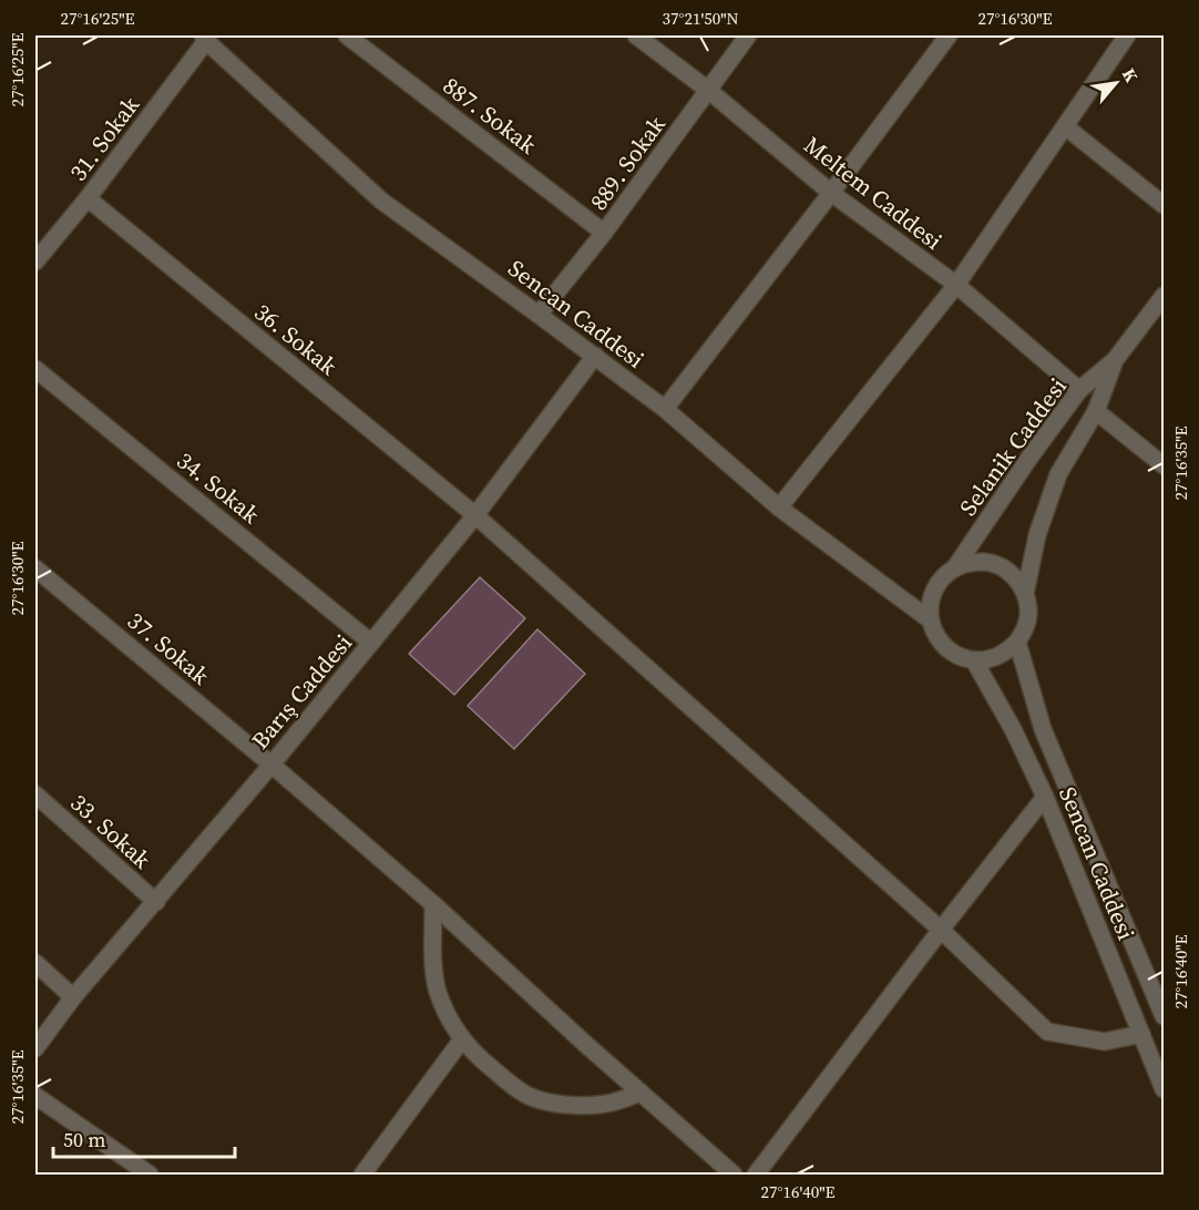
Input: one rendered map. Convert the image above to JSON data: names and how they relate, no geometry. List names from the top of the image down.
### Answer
{
  "streets": {
    "street": [
      "887. Sokak",
      "31. Sokak",
      "889. Sokak",
      "Meltem Caddesi",
      "Sencan Caddesi",
      "36. Sokak",
      "Selanik Caddesi",
      "34. Sokak",
      "37. Sokak",
      "Barış Caddesi",
      "33. Sokak"
    ]
  },
  "crossings": [
    ["887. Sokak", "889. Sokak"],
    ["31. Sokak", "Sencan Caddesi"],
    ["31. Sokak", "36. Sokak"],
    ["889. Sokak", "Meltem Caddesi"],
    ["889. Sokak", "Sencan Caddesi"],
    ["Meltem Caddesi", "Selanik Caddesi"],
    ["Sencan Caddesi", "36. Sokak"],
    ["Sencan Caddesi", "Selanik Caddesi"],
    ["Sencan Caddesi", "Barış Caddesi"],
    ["36. Sokak", "Barış Caddesi"],
    ["34. Sokak", "Barış Caddesi"],
    ["37. Sokak", "Barış Caddesi"],
    ["Barış Caddesi", "33. Sokak"]
  ],
  "scale_bar": "50 m",
  "north": "top right",
  "coordinates": [
    "27°16'25\"E",
    "37°21'50\"N",
    "27°16'30\"E",
    "27°16'35\"E",
    "27°16'40\"E"
  ]
}
